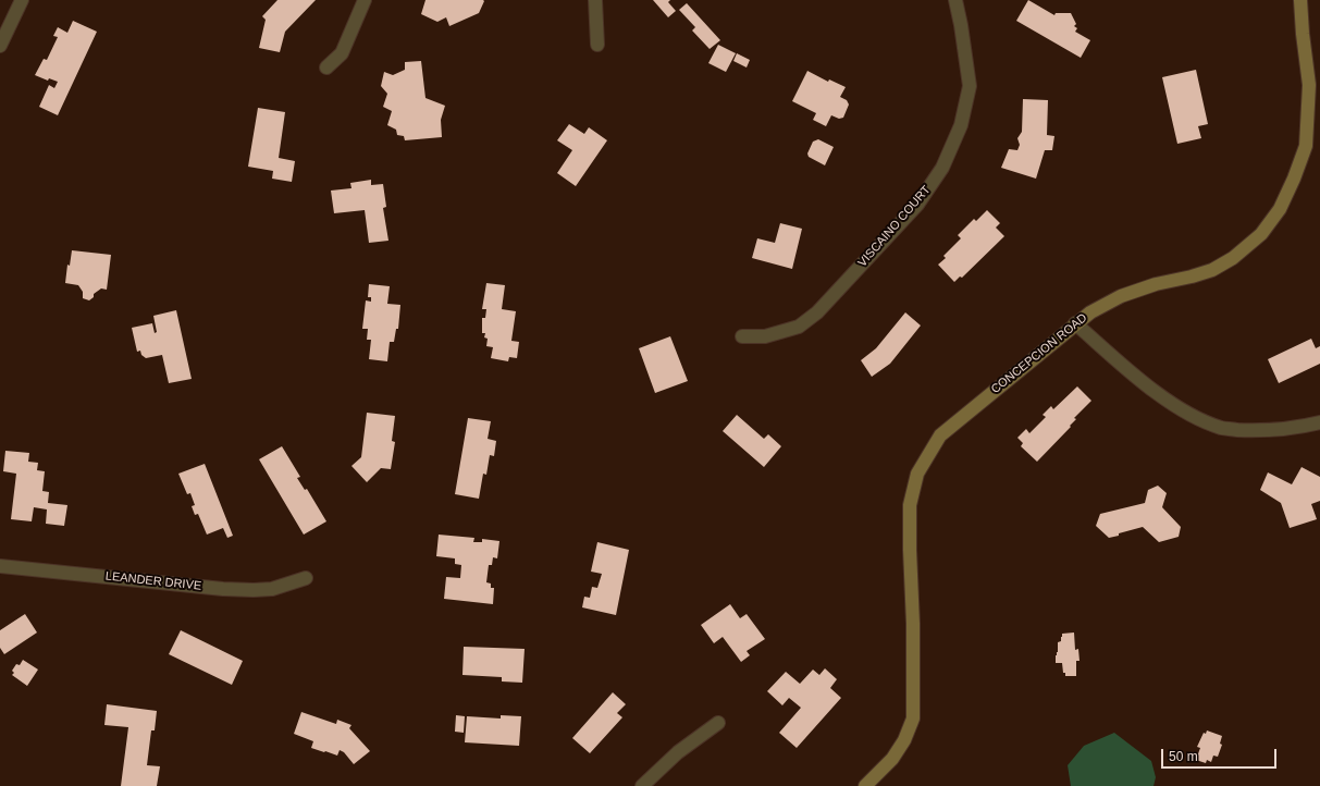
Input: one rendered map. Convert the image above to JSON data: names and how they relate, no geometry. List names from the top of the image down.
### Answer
{
  "streets": {
    "street": ["VISCAINO COURT", "CONCEPCION ROAD", "LEANDER DRIVE"]
  },
  "scale_bar": "50 m"
}
